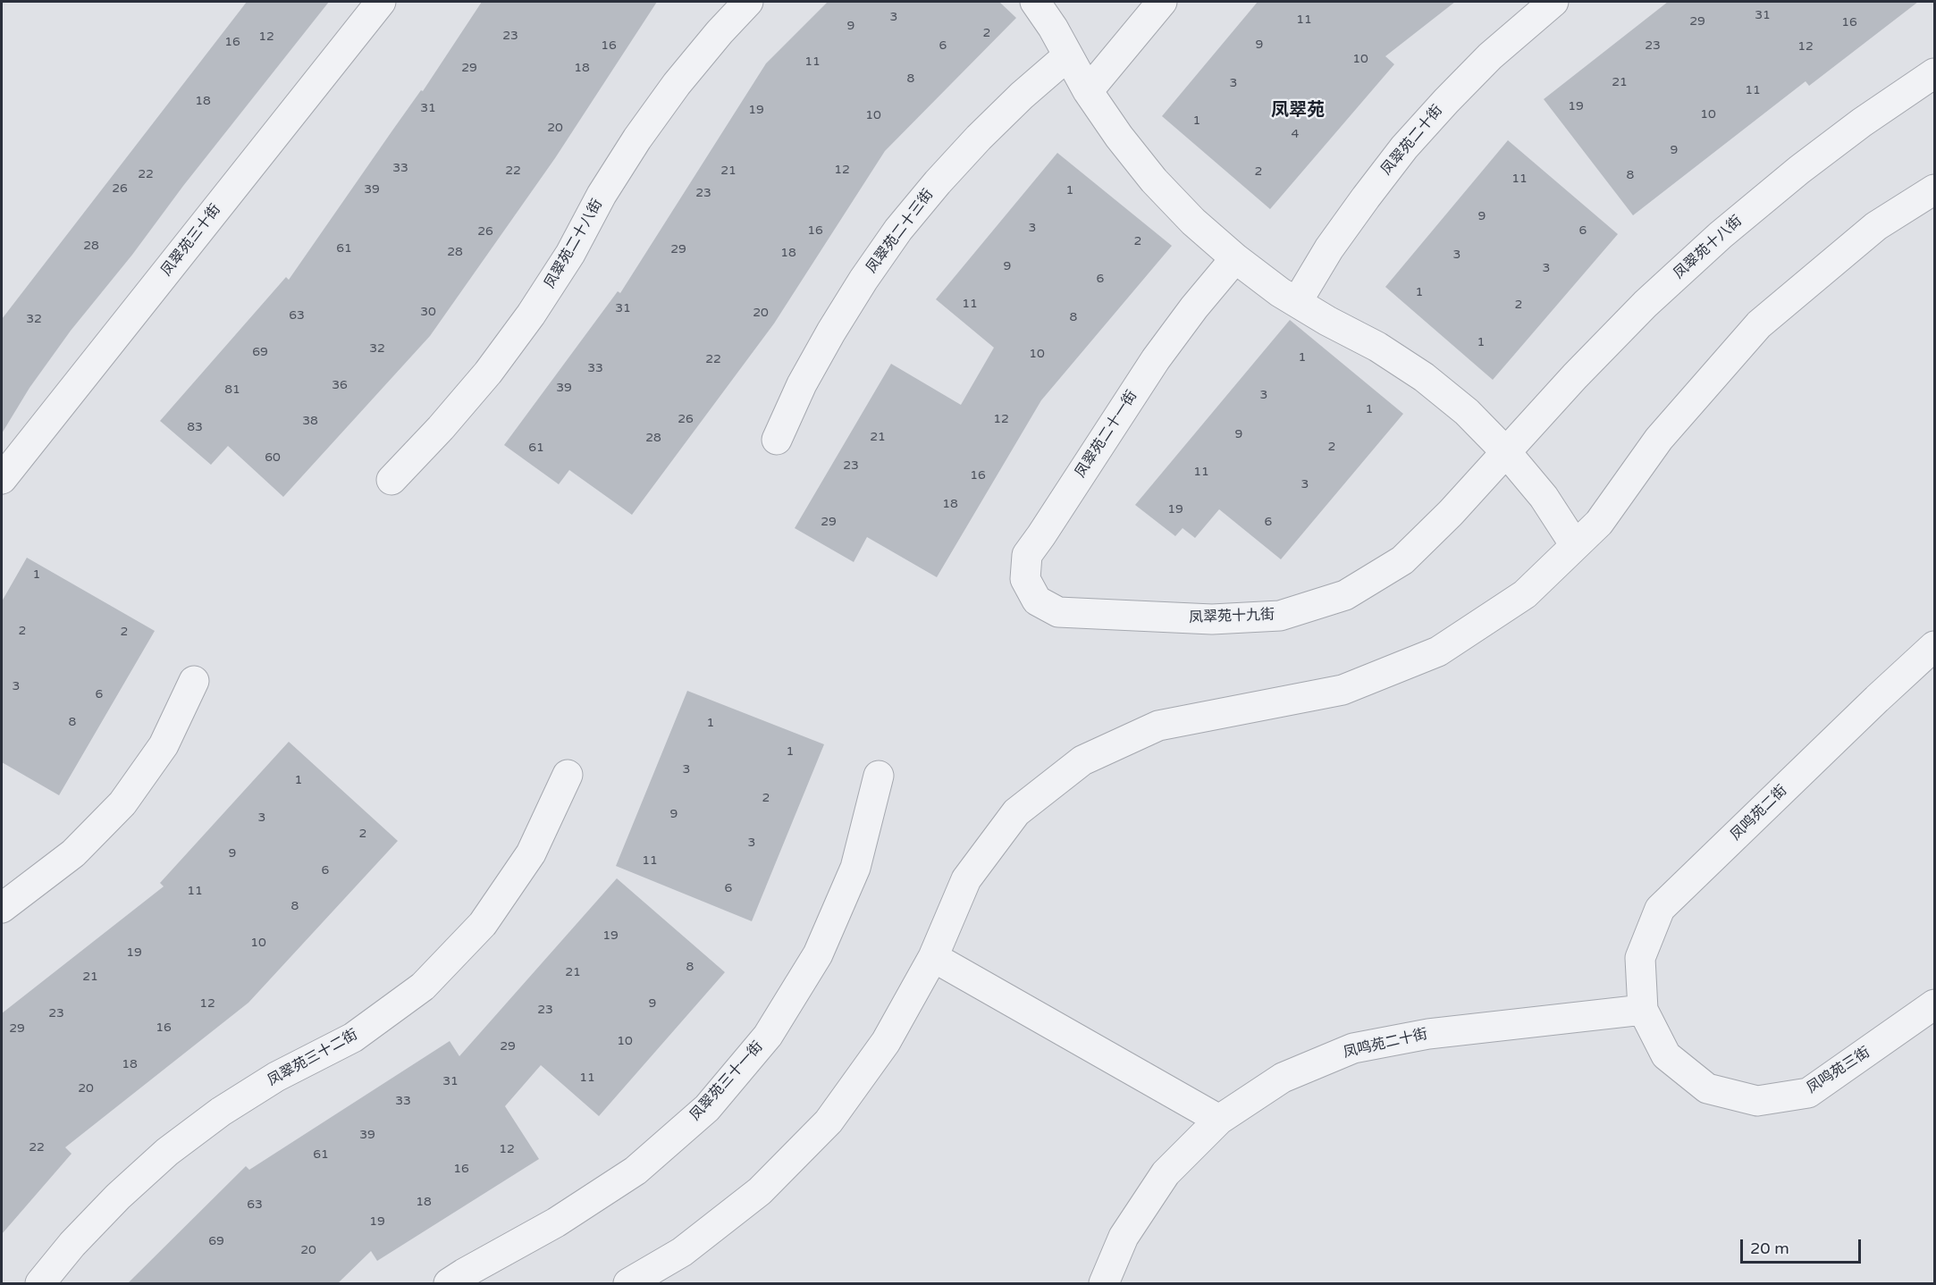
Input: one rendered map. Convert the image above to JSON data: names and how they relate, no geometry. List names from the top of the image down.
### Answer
{
  "streets": {
    "street": [
      "凤翠苑二十街",
      "凤翠苑二十三街",
      "凤翠苑三十街",
      "凤翠苑二十八街",
      "凤翠苑十八街",
      "凤翠苑二十一街",
      "凤翠苑十九街",
      "凤鸣苑二街",
      "凤鸣苑二十街",
      "凤翠苑三十二街",
      "凤鸣苑三街",
      "凤翠苑三十一街"
    ]
  },
  "crossings": [
    ["凤翠苑十八街", "凤翠苑十九街"],
    ["凤翠苑二十一街", "凤翠苑十九街"],
    ["凤鸣苑二街", "凤鸣苑二十街"],
    ["凤鸣苑二街", "凤鸣苑三街"],
    ["凤鸣苑二十街", "凤鸣苑三街"]
  ],
  "districts": ["凤翠苑"],
  "house_numbers": [
    "31",
    "3",
    "11",
    "29",
    "16",
    "9",
    "2",
    "23",
    "12",
    "16",
    "9",
    "16",
    "6",
    "23",
    "12",
    "10",
    "11",
    "29",
    "18",
    "8",
    "21",
    "3",
    "11",
    "18",
    "19",
    "31",
    "19",
    "10",
    "10",
    "1",
    "20",
    "4",
    "9",
    "33",
    "12",
    "22",
    "21",
    "2",
    "22",
    "8",
    "11",
    "26",
    "39",
    "1",
    "23",
    "9",
    "3",
    "16",
    "6",
    "26",
    "2",
    "28",
    "61",
    "29",
    "28",
    "18",
    "3",
    "9",
    "3",
    "6",
    "1",
    "11",
    "2",
    "31",
    "30",
    "20",
    "63",
    "8",
    "32",
    "1",
    "32",
    "69",
    "10",
    "1",
    "22",
    "33",
    "36",
    "39",
    "81",
    "3",
    "1",
    "26",
    "12",
    "38",
    "83",
    "9",
    "21",
    "28",
    "2",
    "61",
    "60",
    "23",
    "11",
    "16",
    "3",
    "18",
    "19",
    "29",
    "6",
    "1",
    "2",
    "2",
    "3",
    "6",
    "8",
    "1",
    "1",
    "3",
    "1",
    "2",
    "9",
    "3",
    "2",
    "3",
    "9",
    "11",
    "6",
    "6",
    "11",
    "8",
    "19",
    "10",
    "19",
    "8",
    "21",
    "21",
    "12",
    "9",
    "23",
    "23",
    "16",
    "29",
    "10",
    "29",
    "18",
    "11",
    "31",
    "20",
    "33",
    "39",
    "22",
    "12",
    "61",
    "16",
    "18",
    "63",
    "19",
    "69",
    "20"
  ],
  "scale_bar": "20 m"
}
